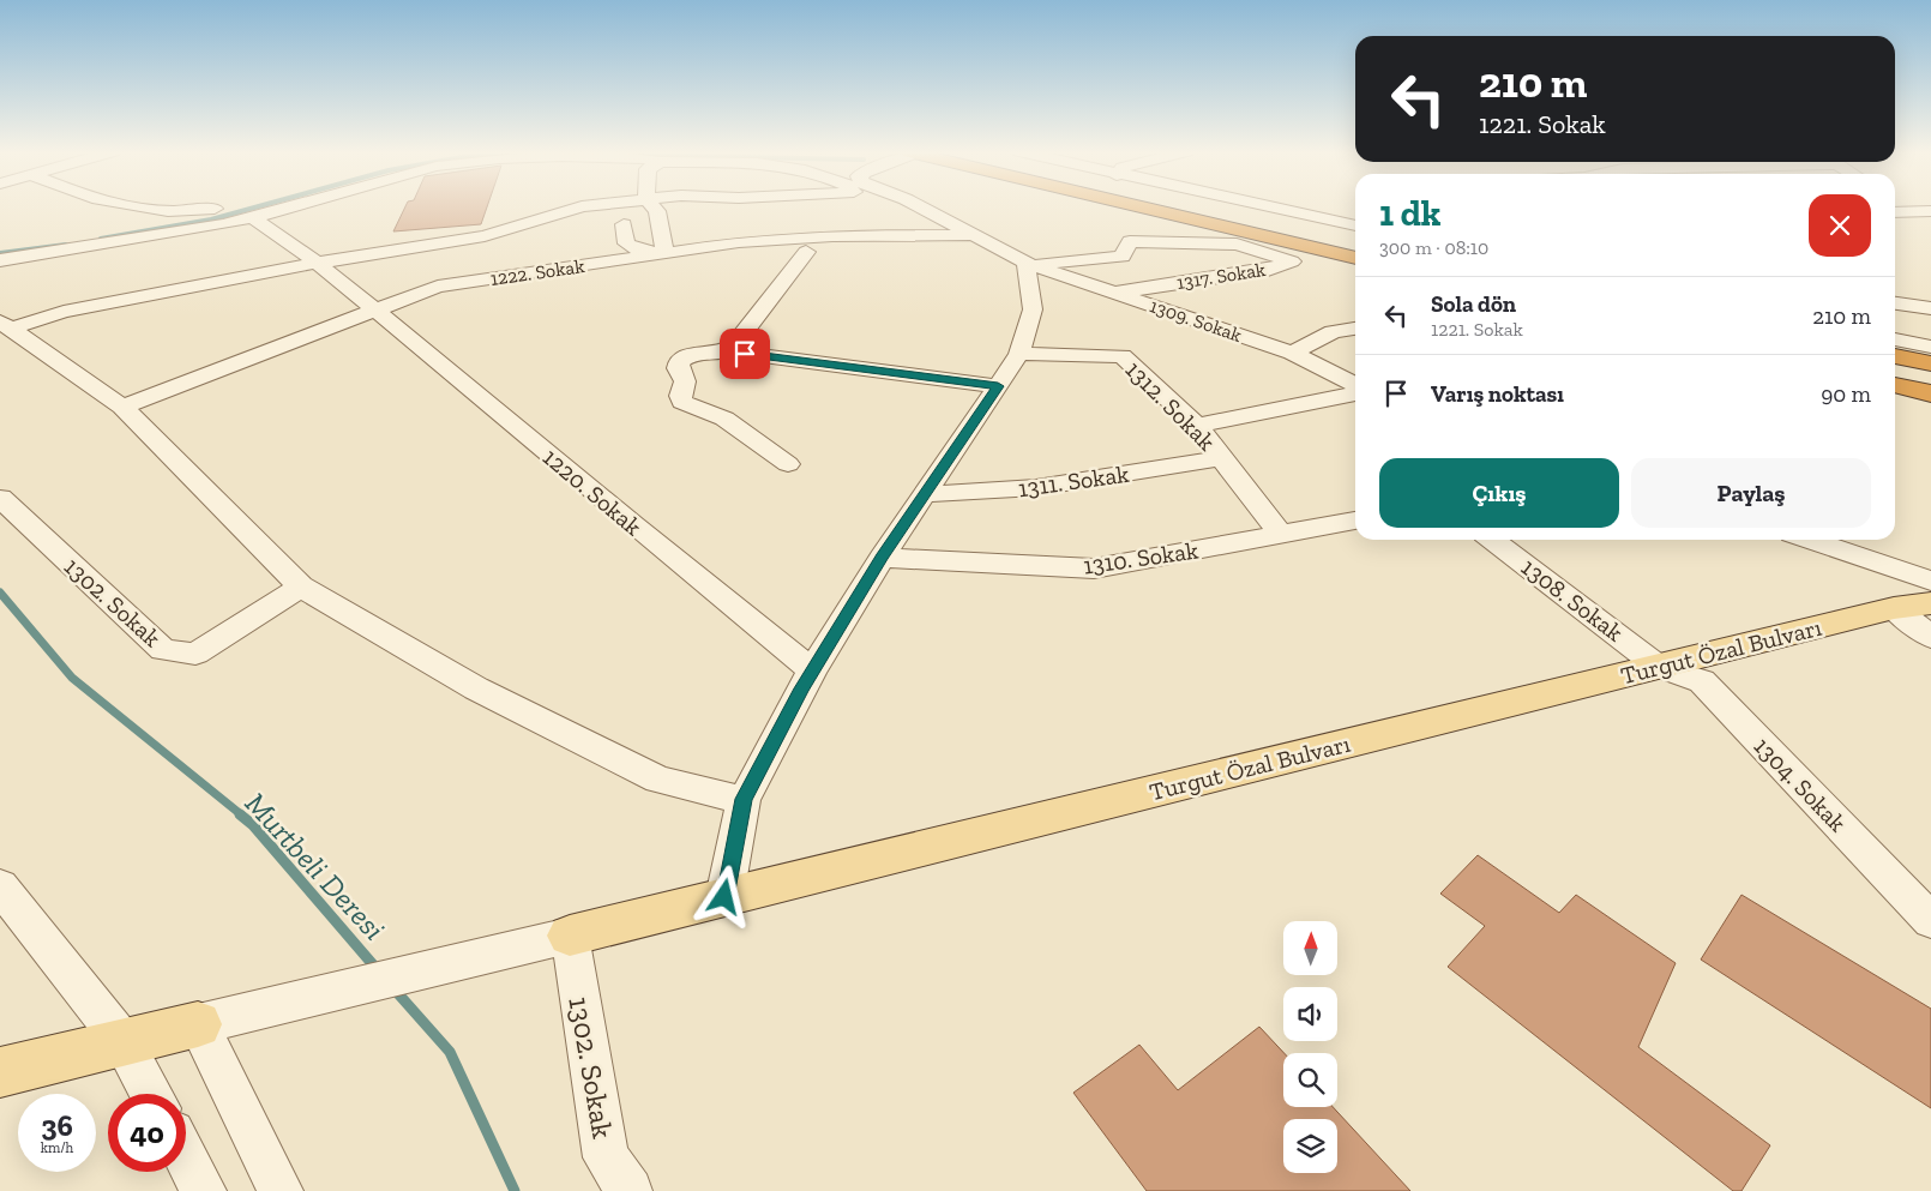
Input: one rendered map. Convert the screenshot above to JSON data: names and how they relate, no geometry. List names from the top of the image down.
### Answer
{
  "streets": {
    "main road": ["Turgut Özal Bulvarı"],
    "street": [
      "1222. Sokak",
      "1317. Sokak",
      "1309. Sokak",
      "1312. Sokak",
      "1311. Sokak",
      "1220. Sokak",
      "1310. Sokak",
      "1308. Sokak",
      "1302. Sokak",
      "1304. Sokak"
    ]
  },
  "crossings": [
    ["1222. Sokak", "1309. Sokak"],
    ["1222. Sokak", "1220. Sokak"],
    ["1317. Sokak", "1309. Sokak"],
    ["1312. Sokak", "1311. Sokak"],
    ["1312. Sokak", "1310. Sokak"],
    ["1308. Sokak", "Turgut Özal Bulvarı"],
    ["1308. Sokak", "1304. Sokak"],
    ["1302. Sokak", "Turgut Özal Bulvarı"],
    ["Turgut Özal Bulvarı", "1304. Sokak"]
  ],
  "water": ["Murtbeli Deresi"],
  "north": "top",
  "page": {
    "turn": ["210 m", "1221. Sokak"],
    "heading": ["1 dk", "300 m · 08:10"],
    "list": [
      {
        "name": "Sola dön",
        "note": "1221. Sokak",
        "value": "210 m"
      },
      {
        "name": "Varış noktası",
        "value": "90 m"
      }
    ],
    "buttons": ["Çıkış", "Paylaş"],
    "speed": "36 km/h",
    "limit": "40"
  }
}
